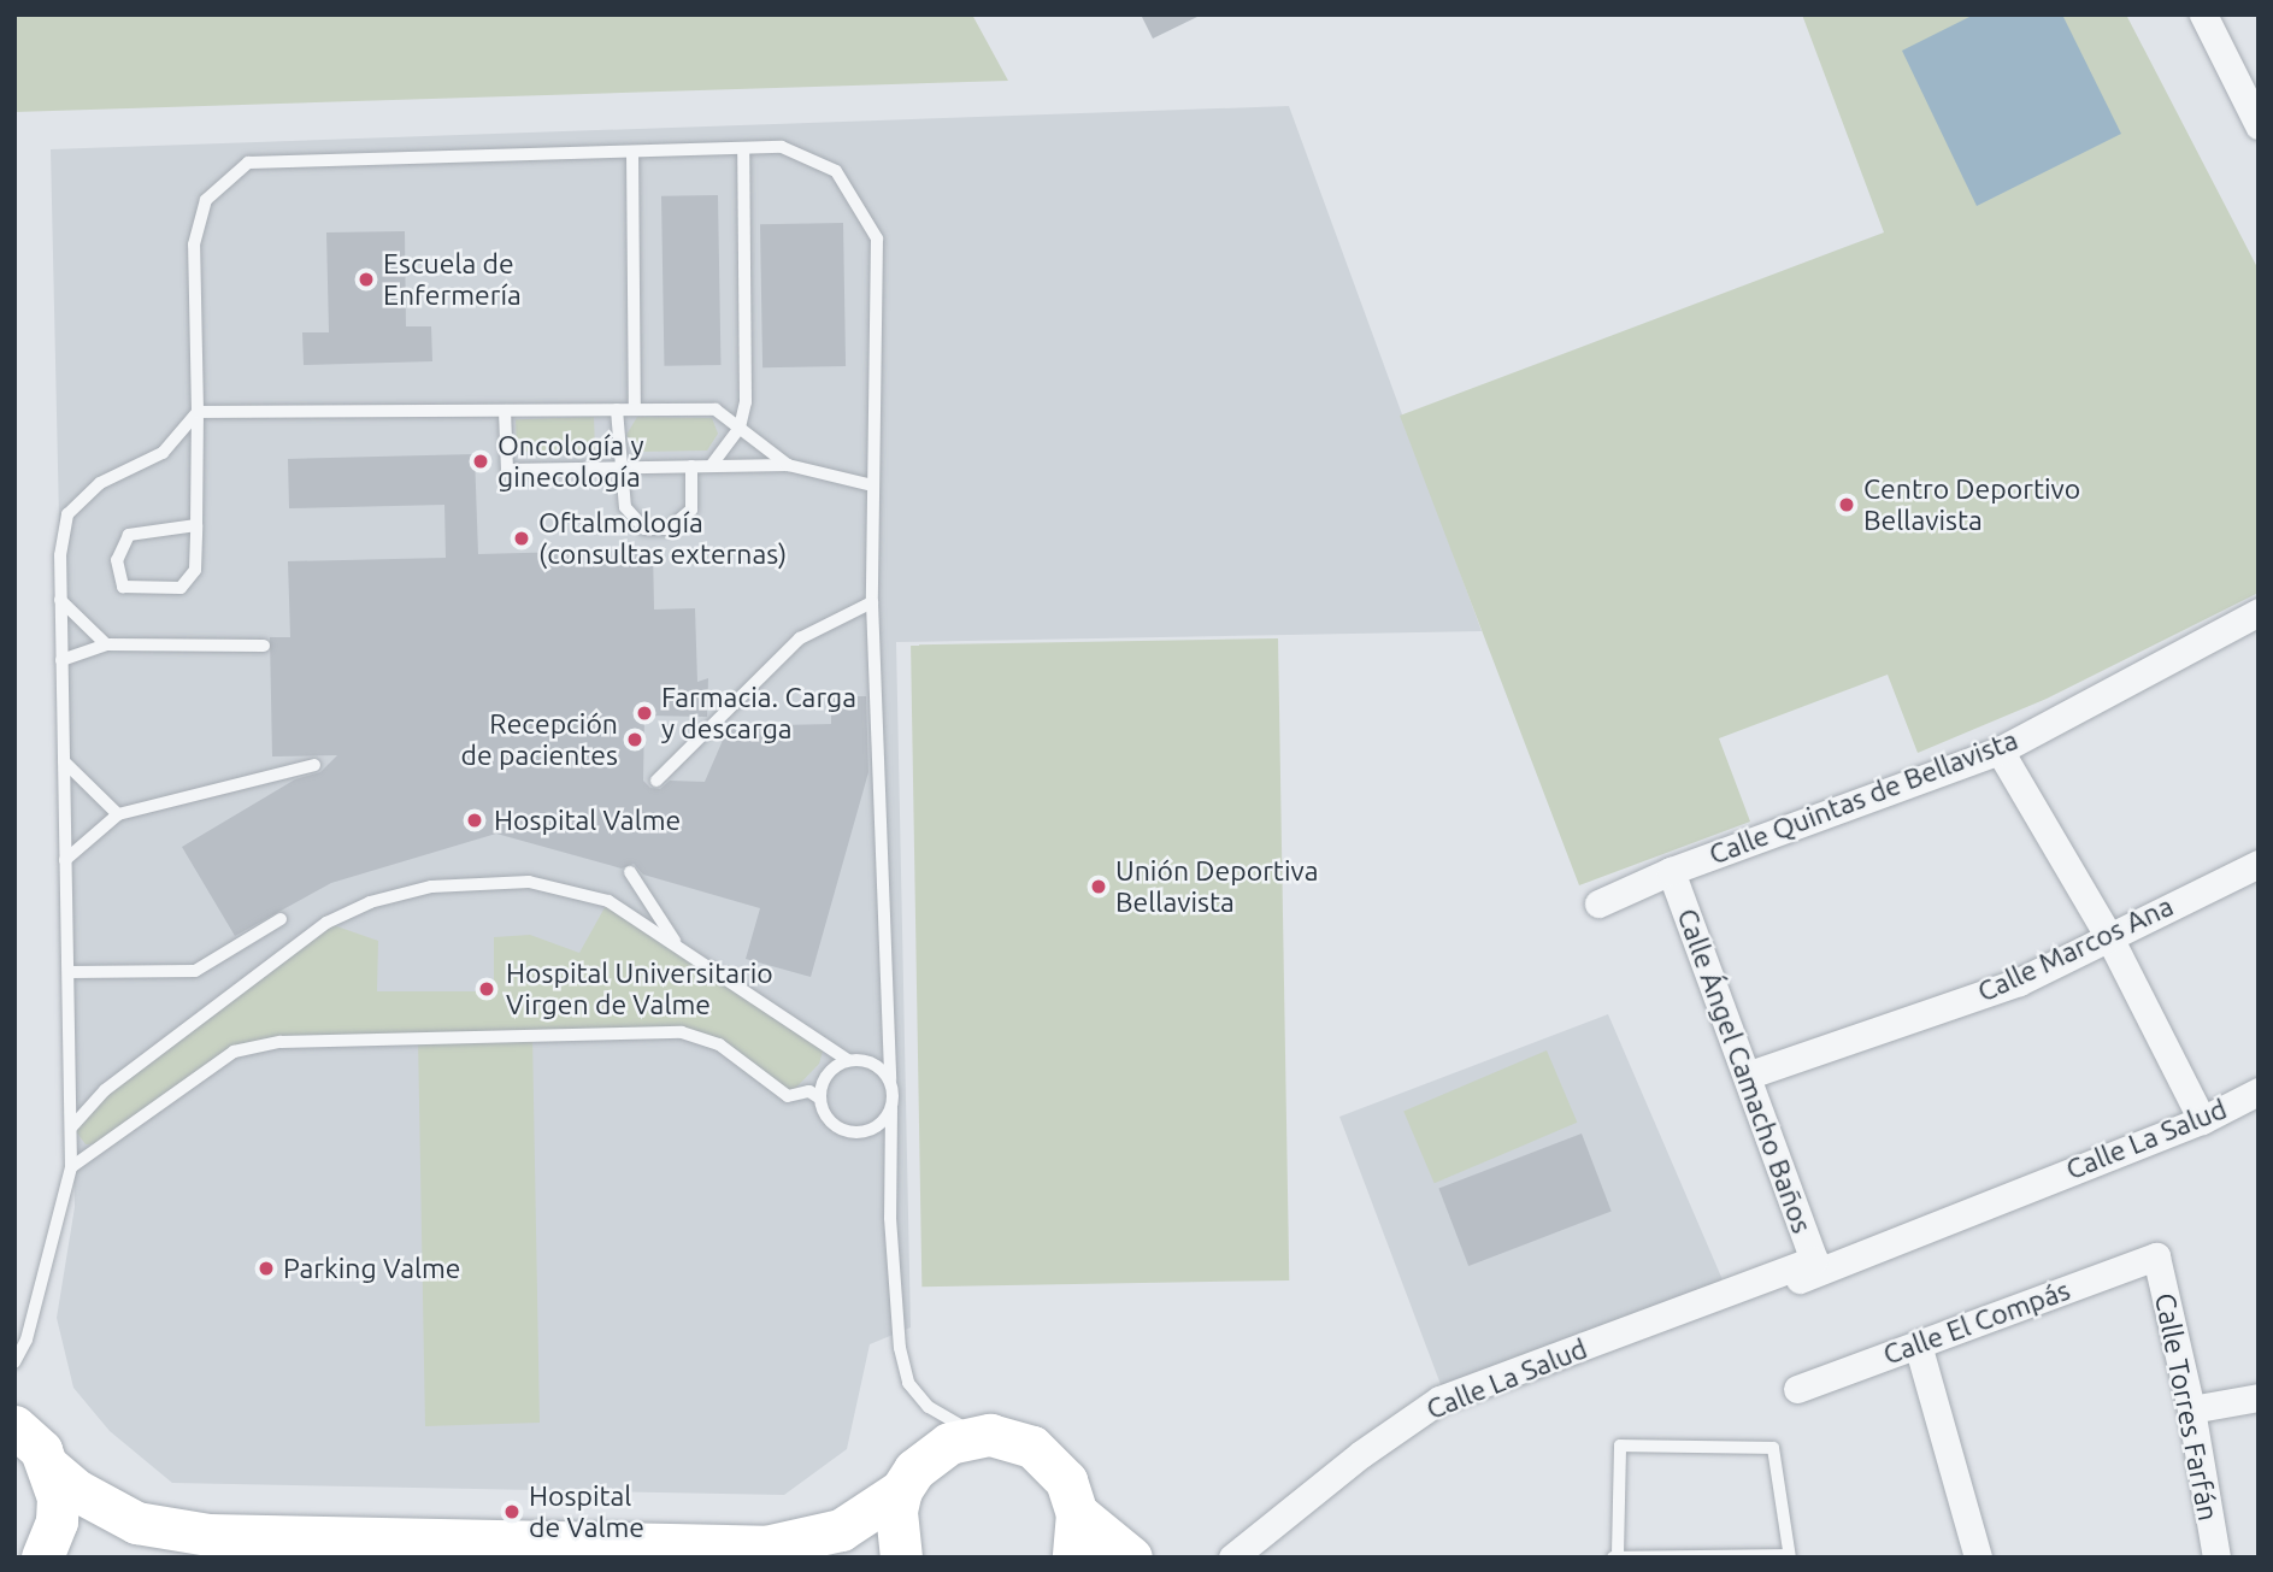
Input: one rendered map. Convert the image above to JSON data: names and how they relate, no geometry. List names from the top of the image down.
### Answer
{
  "streets": {
    "street": [
      "Calle Quintas de Bellavista",
      "Calle Marcos Ana",
      "Calle Ángel Camacho Baños",
      "Calle La Salud",
      "Calle El Compás",
      "Calle Torres Farfán"
    ]
  },
  "crossings": [
    ["Calle Quintas de Bellavista", "Calle Ángel Camacho Baños"],
    ["Calle Marcos Ana", "Calle Ángel Camacho Baños"],
    ["Calle Ángel Camacho Baños", "Calle La Salud"],
    ["Calle El Compás", "Calle Torres Farfán"]
  ],
  "places": [
    "Escuela de Enfermería",
    "Oncología y ginecología",
    "Centro Deportivo Bellavista",
    "Oftalmología (consultas externas)",
    "Farmacia. Carga y descarga",
    "Recepción de pacientes",
    "Hospital Valme",
    "Unión Deportiva Bellavista",
    "Hospital Universitario Virgen de Valme",
    "Parking Valme",
    "Hospital de Valme"
  ]
}
